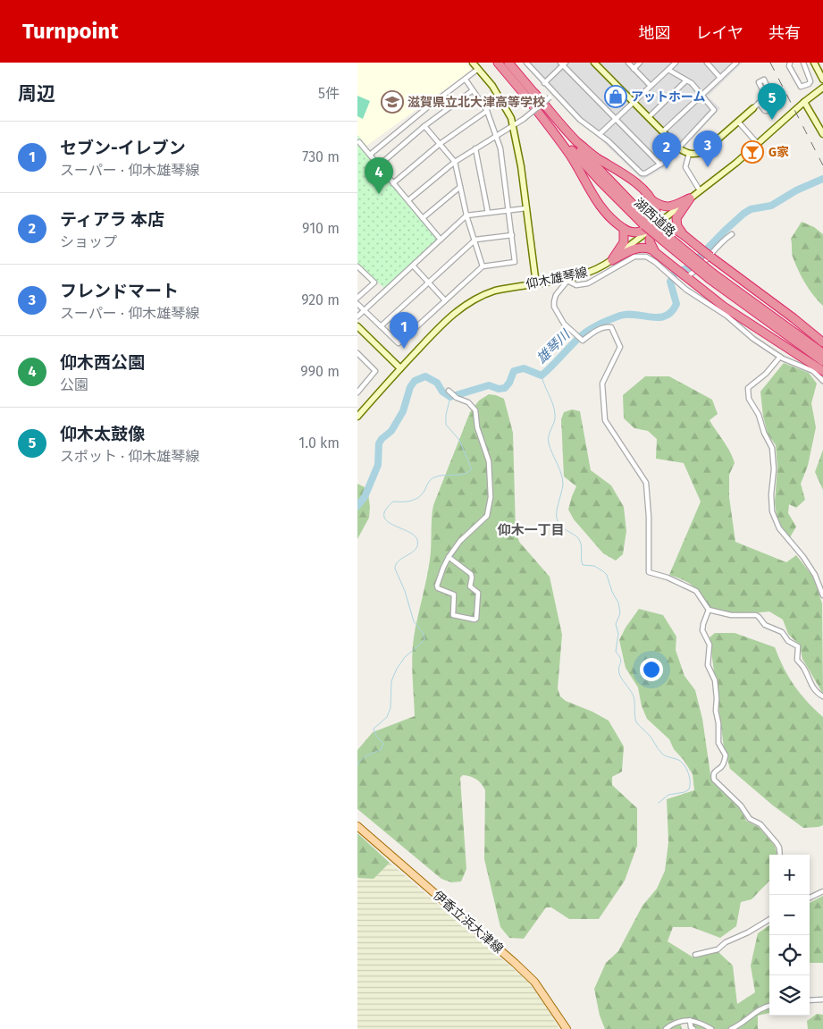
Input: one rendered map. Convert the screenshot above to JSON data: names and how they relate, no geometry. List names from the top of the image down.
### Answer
{
  "streets": {
    "highway": ["湖西道路"],
    "main road": ["仰木雄琴線", "伊香立浜大津線"]
  },
  "crossings": [
    ["湖西道路", "仰木雄琴線"]
  ],
  "districts": ["仰木一丁目"],
  "water": ["雄琴川"],
  "places": {
    "shop": ["アットホーム"],
    "school or university": ["滋賀県立北大津高等学校"],
    "bar": ["G家"]
  },
  "page": {
    "header": "Turnpoint",
    "nav": ["地図", "レイヤ", "共有"],
    "heading": ["周辺", "5件"],
    "pins": [
      "5",
      "3",
      "2",
      "4",
      "1"
    ],
    "list": [
      {
        "mark": "1",
        "name": "セブン-イレブン",
        "note": "スーパー · 仰木雄琴線",
        "value": "730 m"
      },
      {
        "mark": "2",
        "name": "ティアラ 本店",
        "note": "ショップ",
        "value": "910 m"
      },
      {
        "mark": "3",
        "name": "フレンドマート",
        "note": "スーパー · 仰木雄琴線",
        "value": "920 m"
      },
      {
        "mark": "4",
        "name": "仰木西公園",
        "note": "公園",
        "value": "990 m"
      },
      {
        "mark": "5",
        "name": "仰木太鼓像",
        "note": "スポット · 仰木雄琴線",
        "value": "1.0 km"
      }
    ],
    "map_buttons": ["+", "−"]
  }
}
